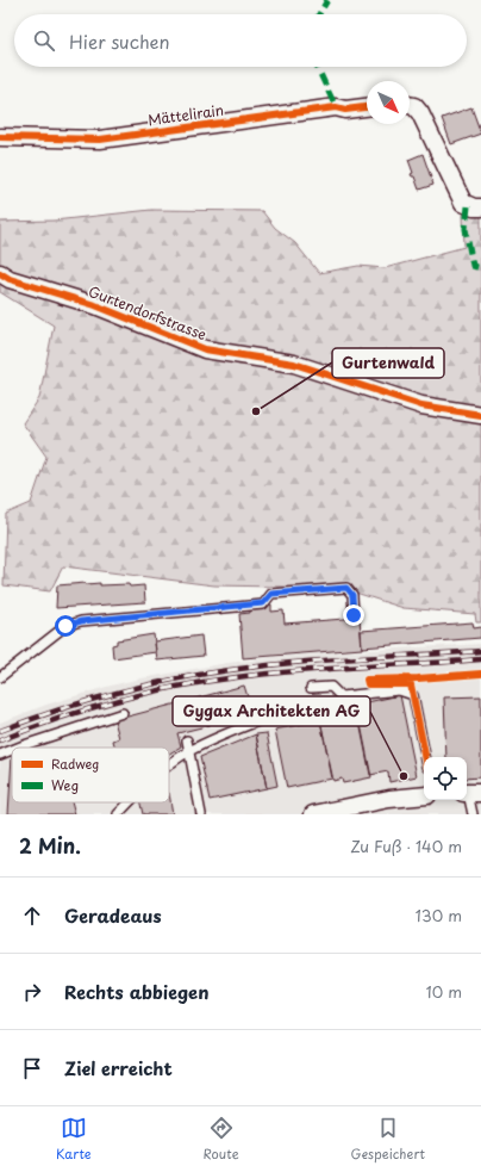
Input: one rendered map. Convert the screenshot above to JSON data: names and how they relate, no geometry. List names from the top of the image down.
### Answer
{
  "streets": {
    "street": ["Mättelirain", "Gurtendorfstrasse"]
  },
  "places": ["Gurtenwald", "Gygax Architekten AG"],
  "legend": ["Radweg", "Weg"],
  "north": "bottom right",
  "page": {
    "search": "Hier suchen",
    "heading": ["2 Min.", "Zu Fuß · 140 m"],
    "list": [
      ["Geradeaus", "130 m"],
      ["Rechts abbiegen", "10 m"],
      "Ziel erreicht"
    ],
    "nav": ["Karte", "Route", "Gespeichert"]
  }
}
